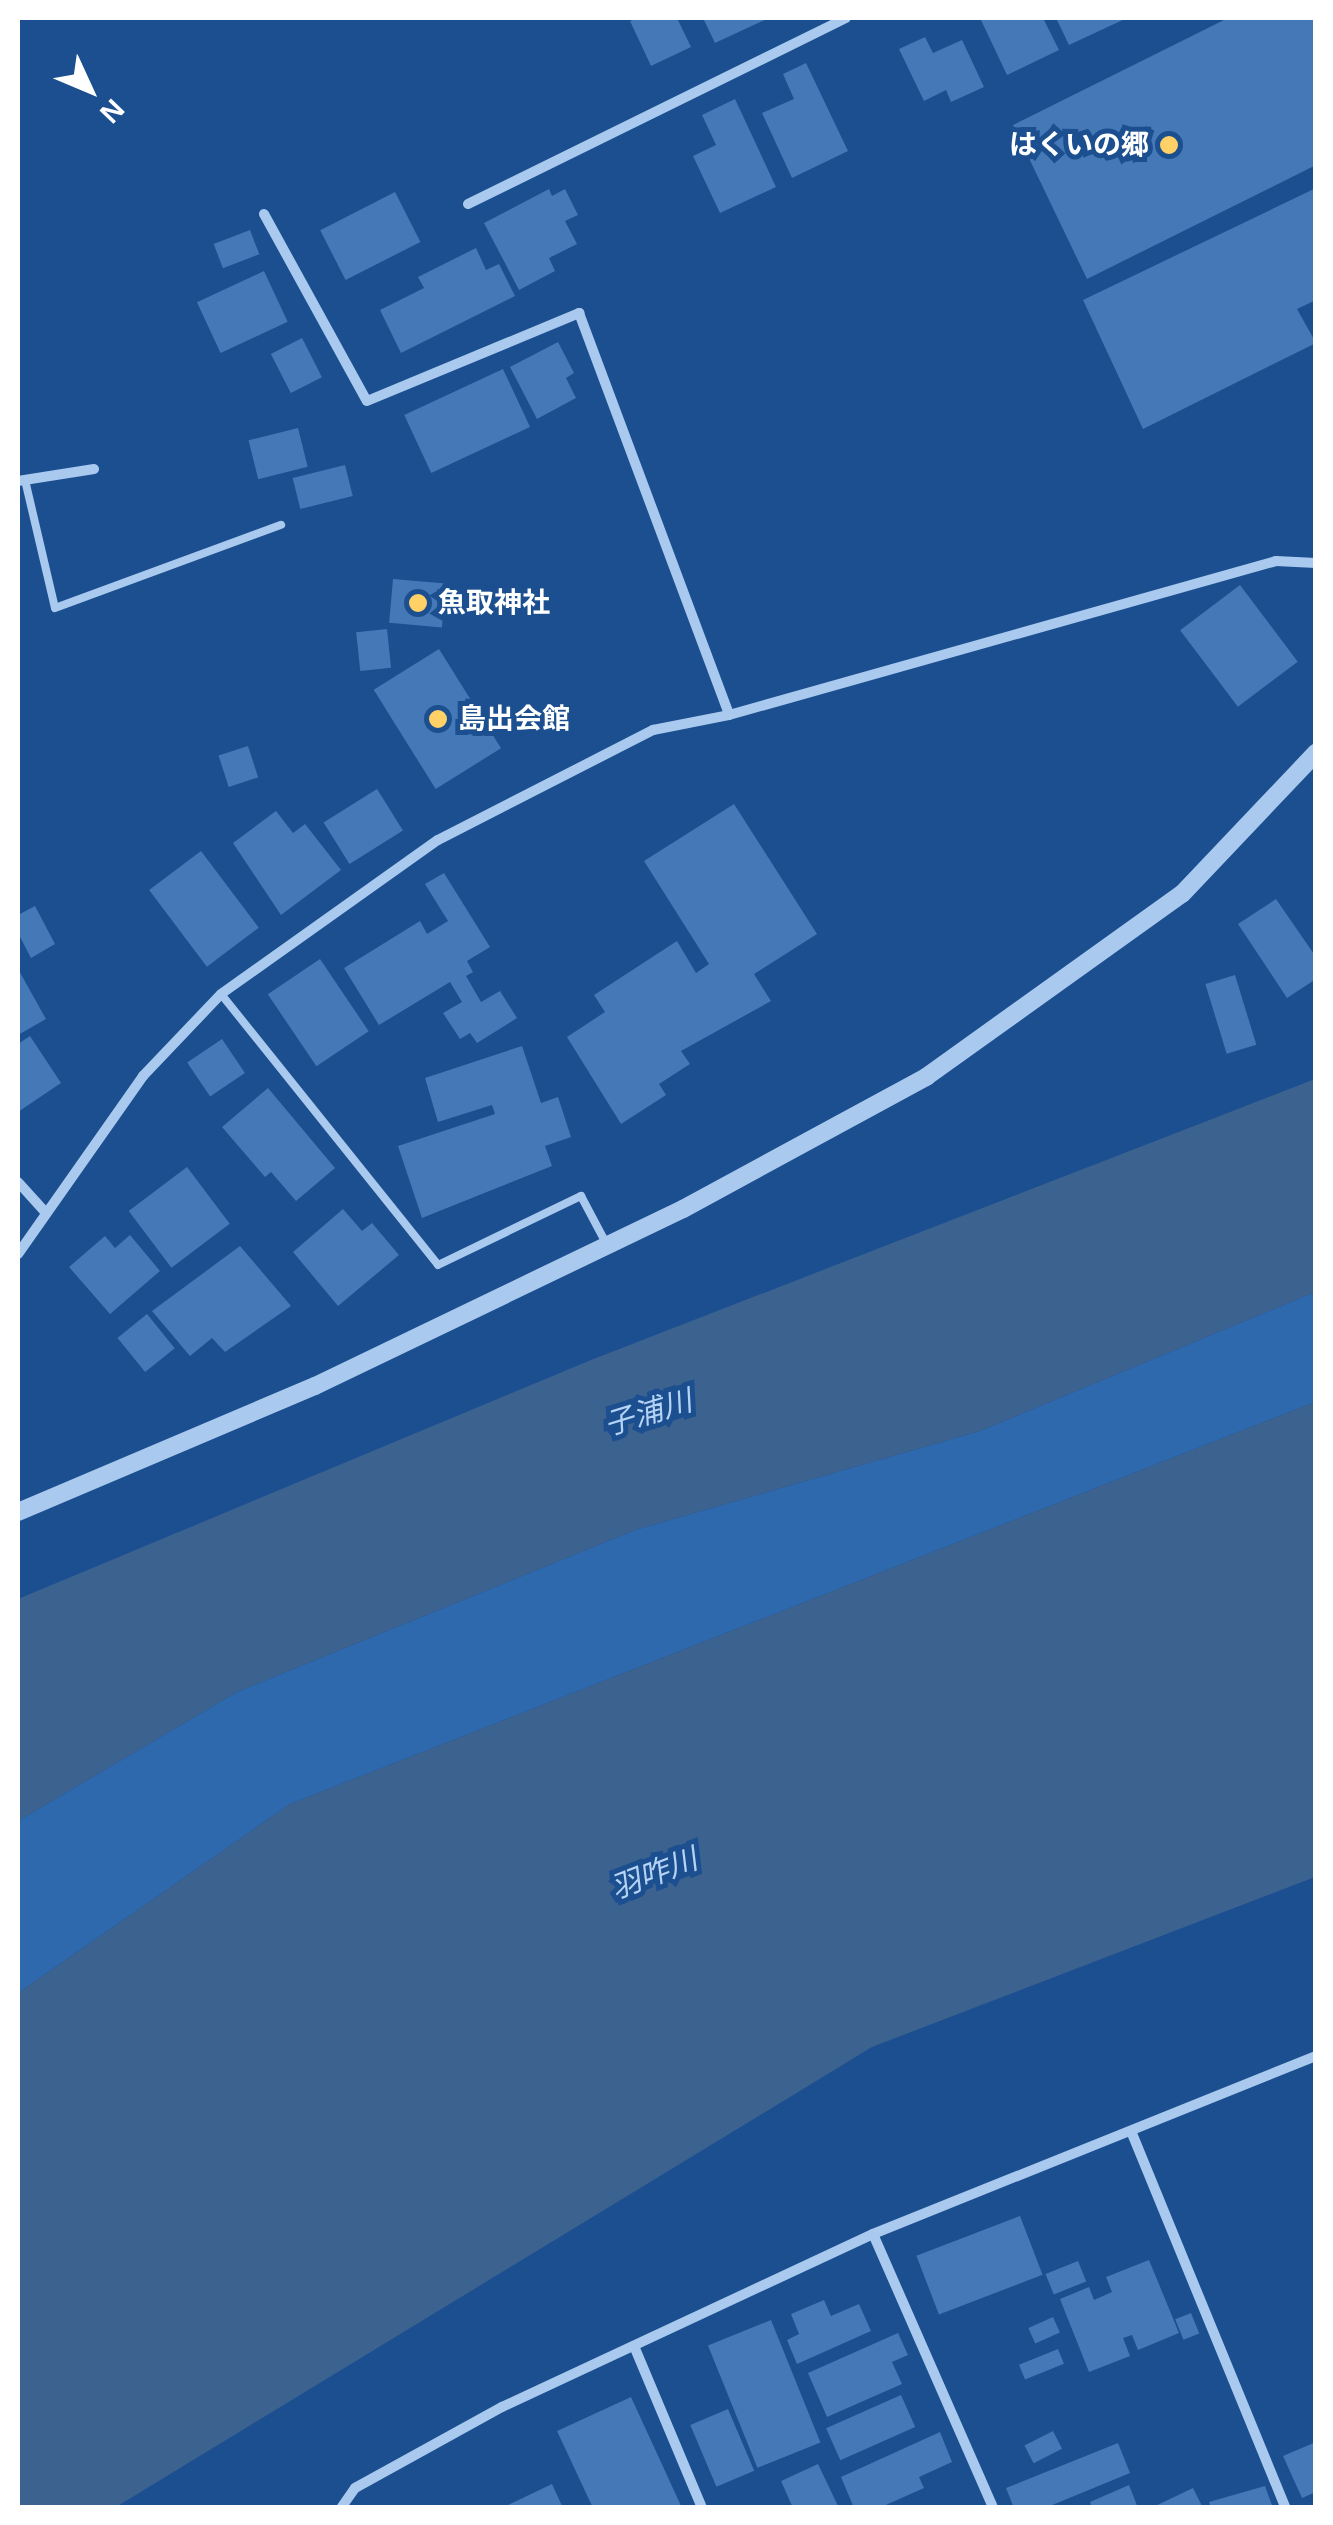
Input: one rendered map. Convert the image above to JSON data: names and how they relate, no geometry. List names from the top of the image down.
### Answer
{
  "water": ["子浦川", "羽咋川"],
  "places": ["はくいの郷", "魚取神社", "島出会館"],
  "north": "bottom right"
}
